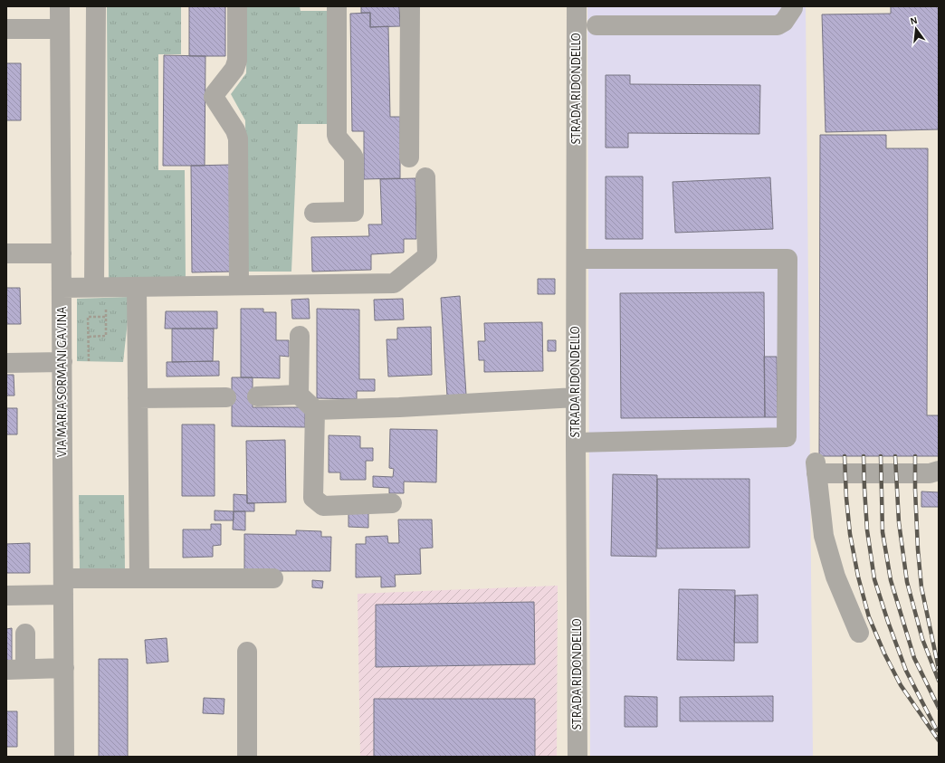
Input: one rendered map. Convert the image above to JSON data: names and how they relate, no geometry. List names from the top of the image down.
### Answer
{
  "streets": {
    "street": ["STRADA RIDONDELLO", "VIA MARIA SORMANI GAVINA"]
  },
  "north": "top"
}
